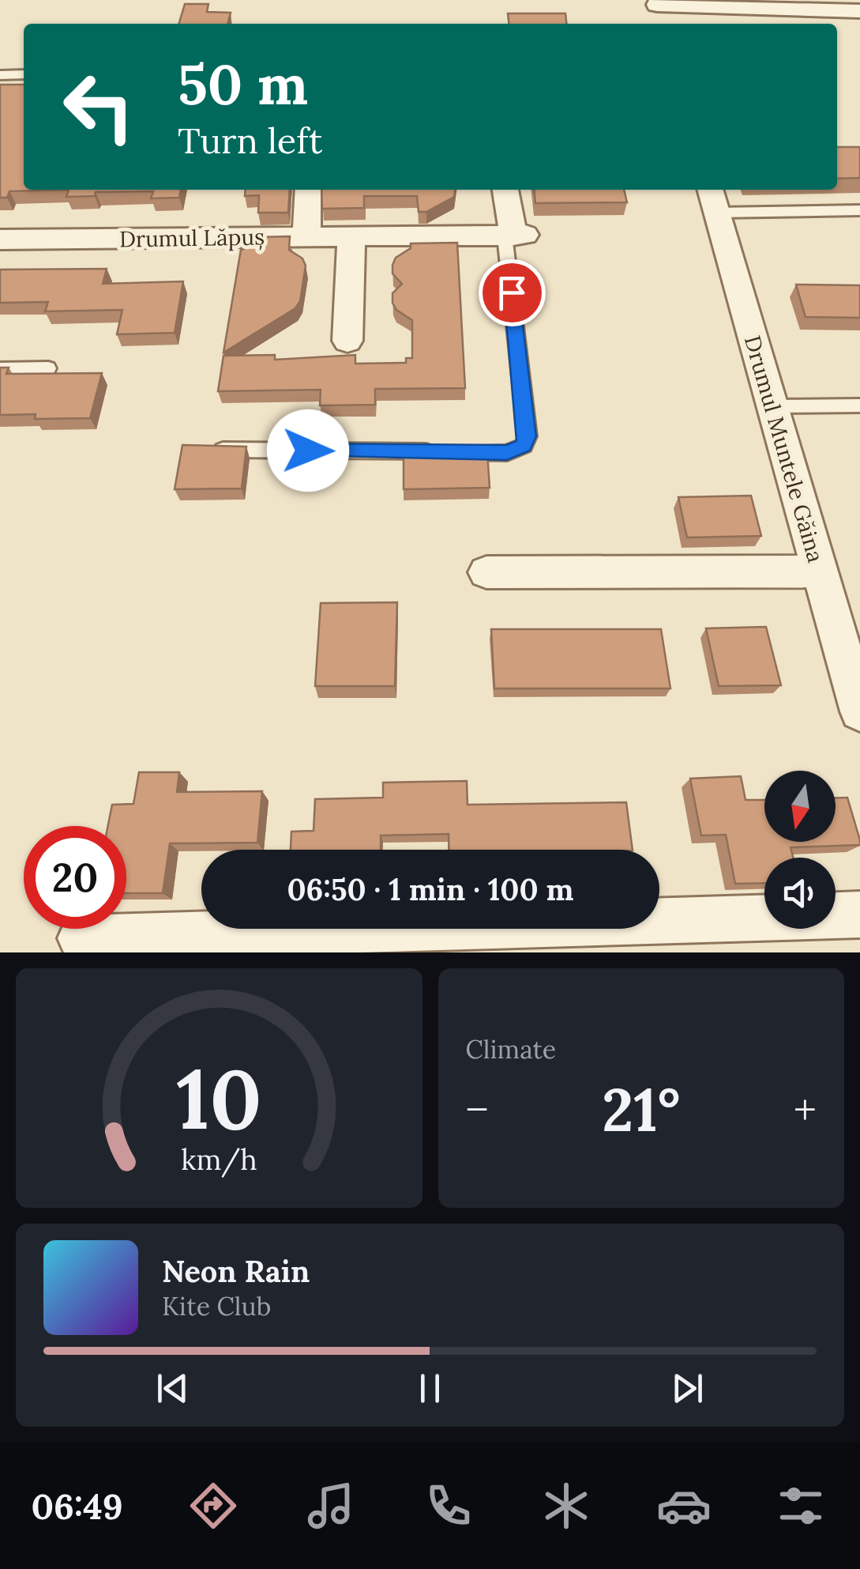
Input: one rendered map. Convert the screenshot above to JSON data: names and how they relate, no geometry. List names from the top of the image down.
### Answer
{
  "streets": {
    "street": ["Drumul Lăpuș", "Drumul Muntele Găina"]
  },
  "north": "bottom",
  "page": {
    "turn": ["50 m", "Turn left"],
    "limit": "20",
    "trip": "06:50 · 1 min · 100 m",
    "tile": "Climate",
    "heat": ["−", "21°", "+"],
    "song": ["Neon Rain", "Kite Club"],
    "tabs": "06:49",
    "gauge": ["10", "km/h"]
  }
}
